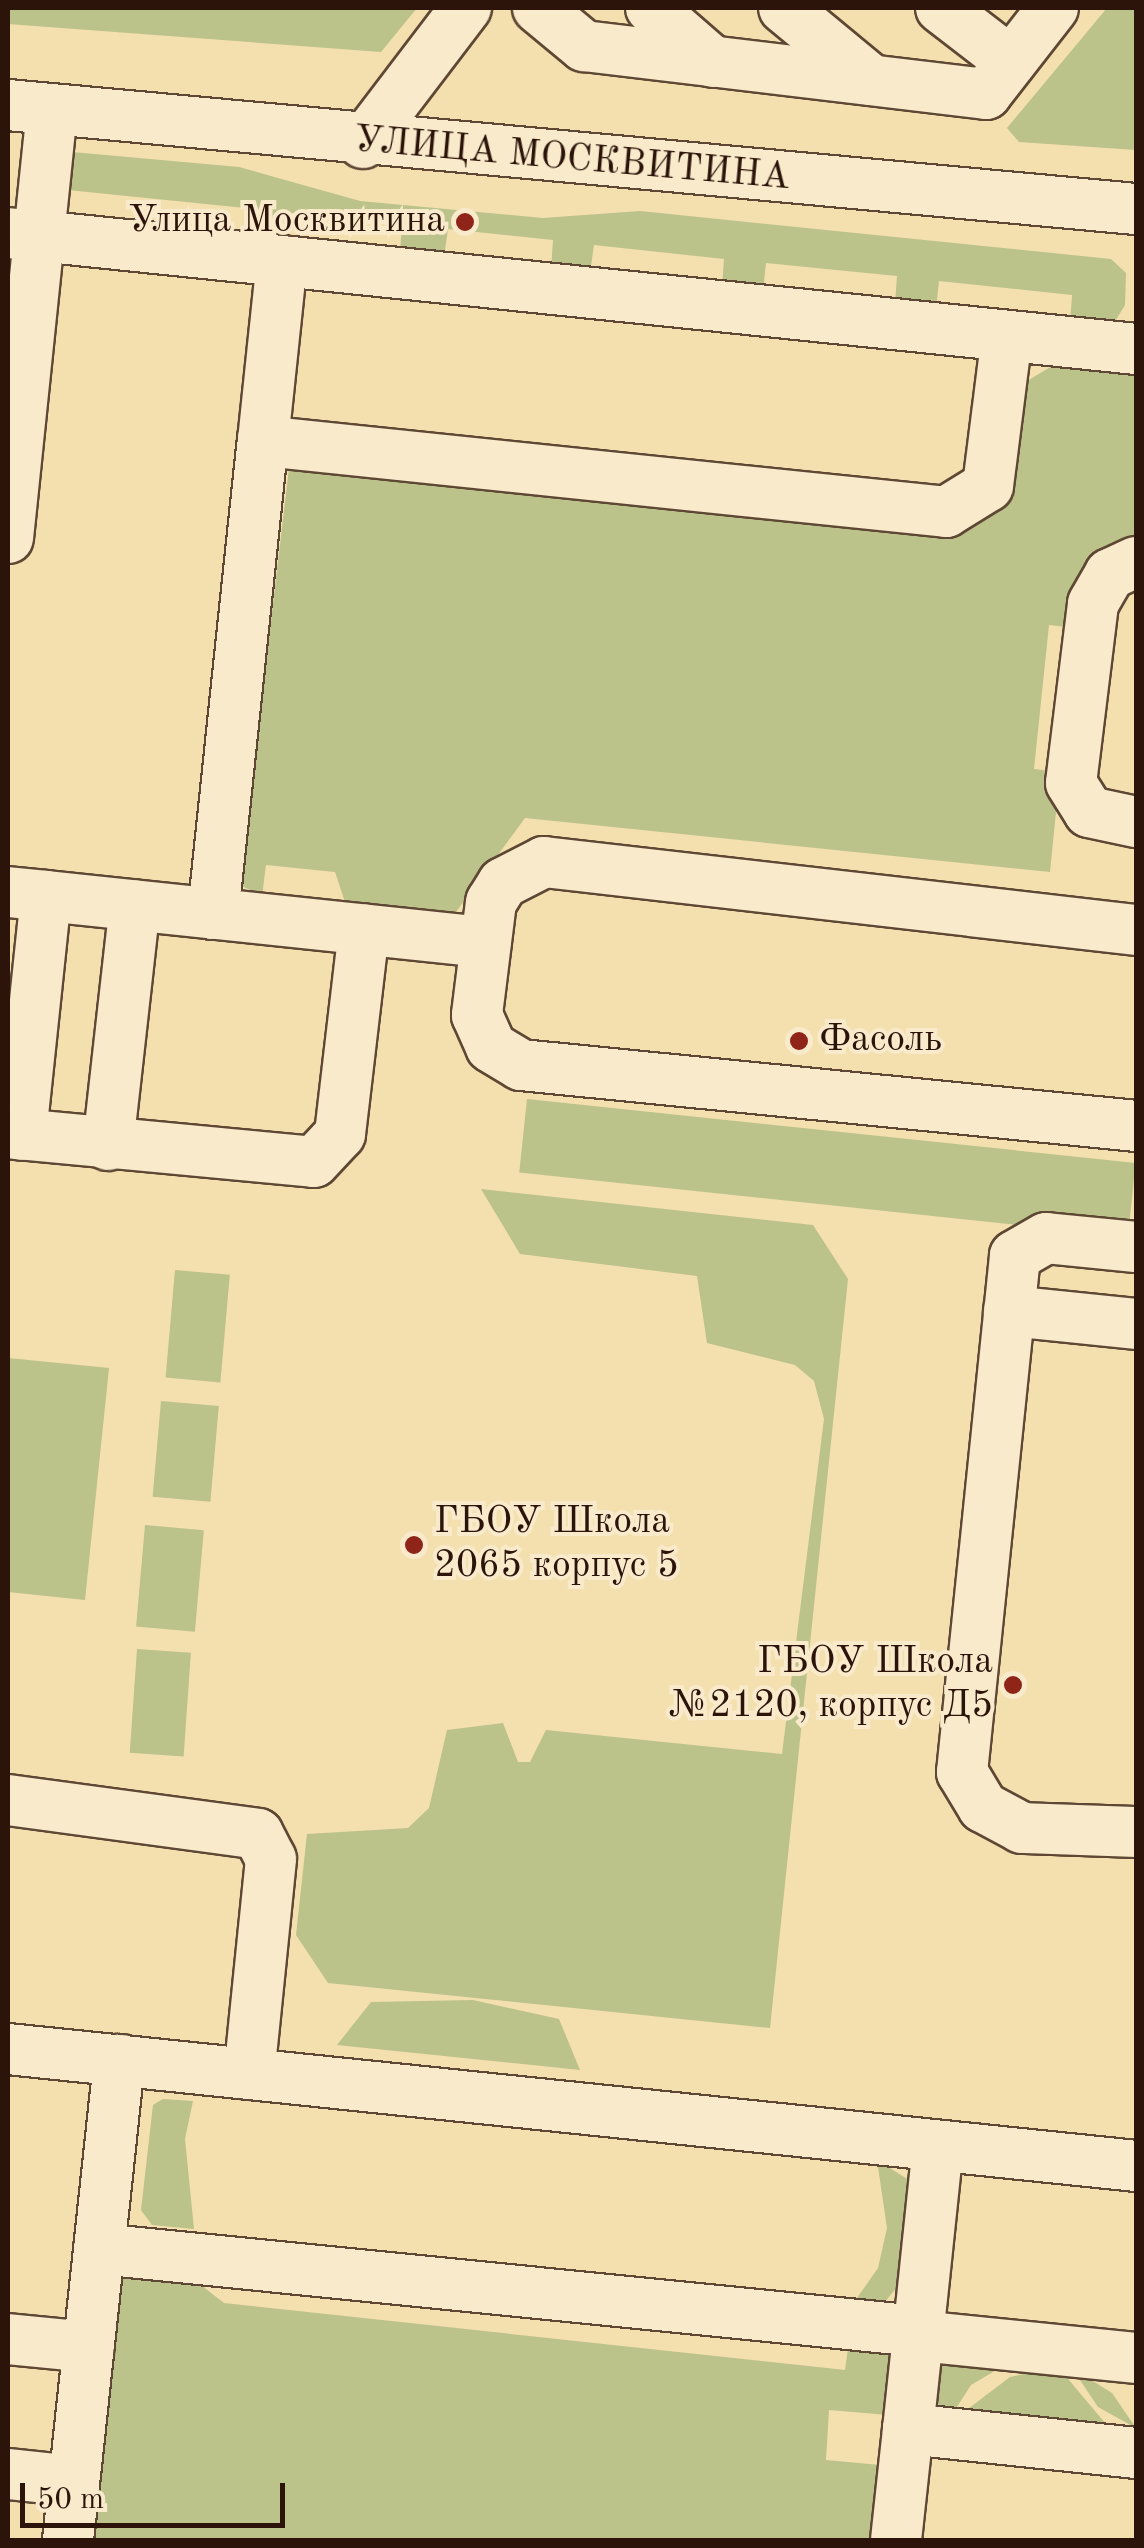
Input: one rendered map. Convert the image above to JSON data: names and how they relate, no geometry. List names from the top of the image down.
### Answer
{
  "streets": {
    "street": ["УЛИЦА МОСКВИТИНА"]
  },
  "places": [
    "Улица Москвитина",
    "Фасоль",
    "ГБОУ Школа 2065 корпус 5",
    "ГБОУ Школа №2120, корпус Д5"
  ],
  "scale_bar": "50 m"
}
